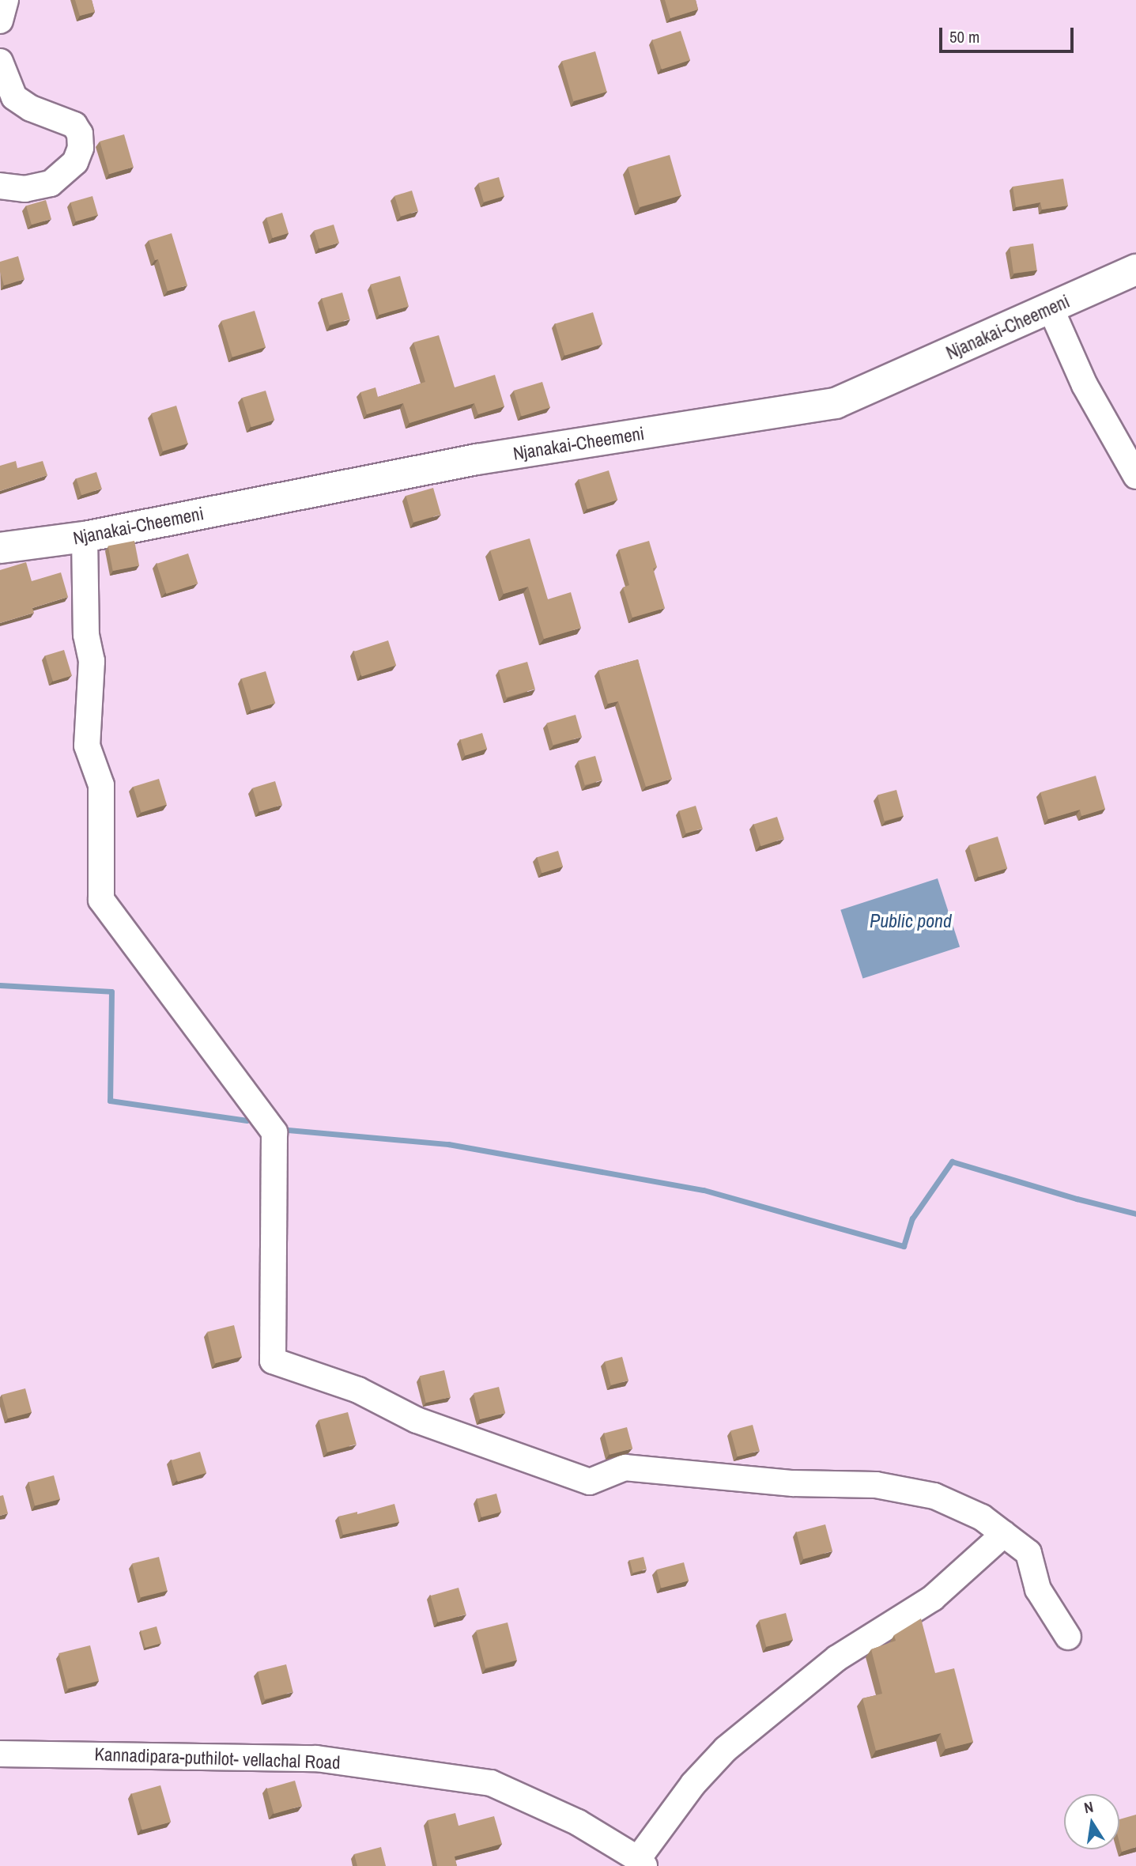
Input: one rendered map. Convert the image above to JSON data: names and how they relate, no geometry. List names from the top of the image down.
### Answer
{
  "streets": {
    "main road": ["Njanakai-Cheemeni"],
    "street": ["Kannadipara-puthilot- vellachal Road"]
  },
  "water": ["Public pond"],
  "scale_bar": "50 m",
  "north": "top"
}
